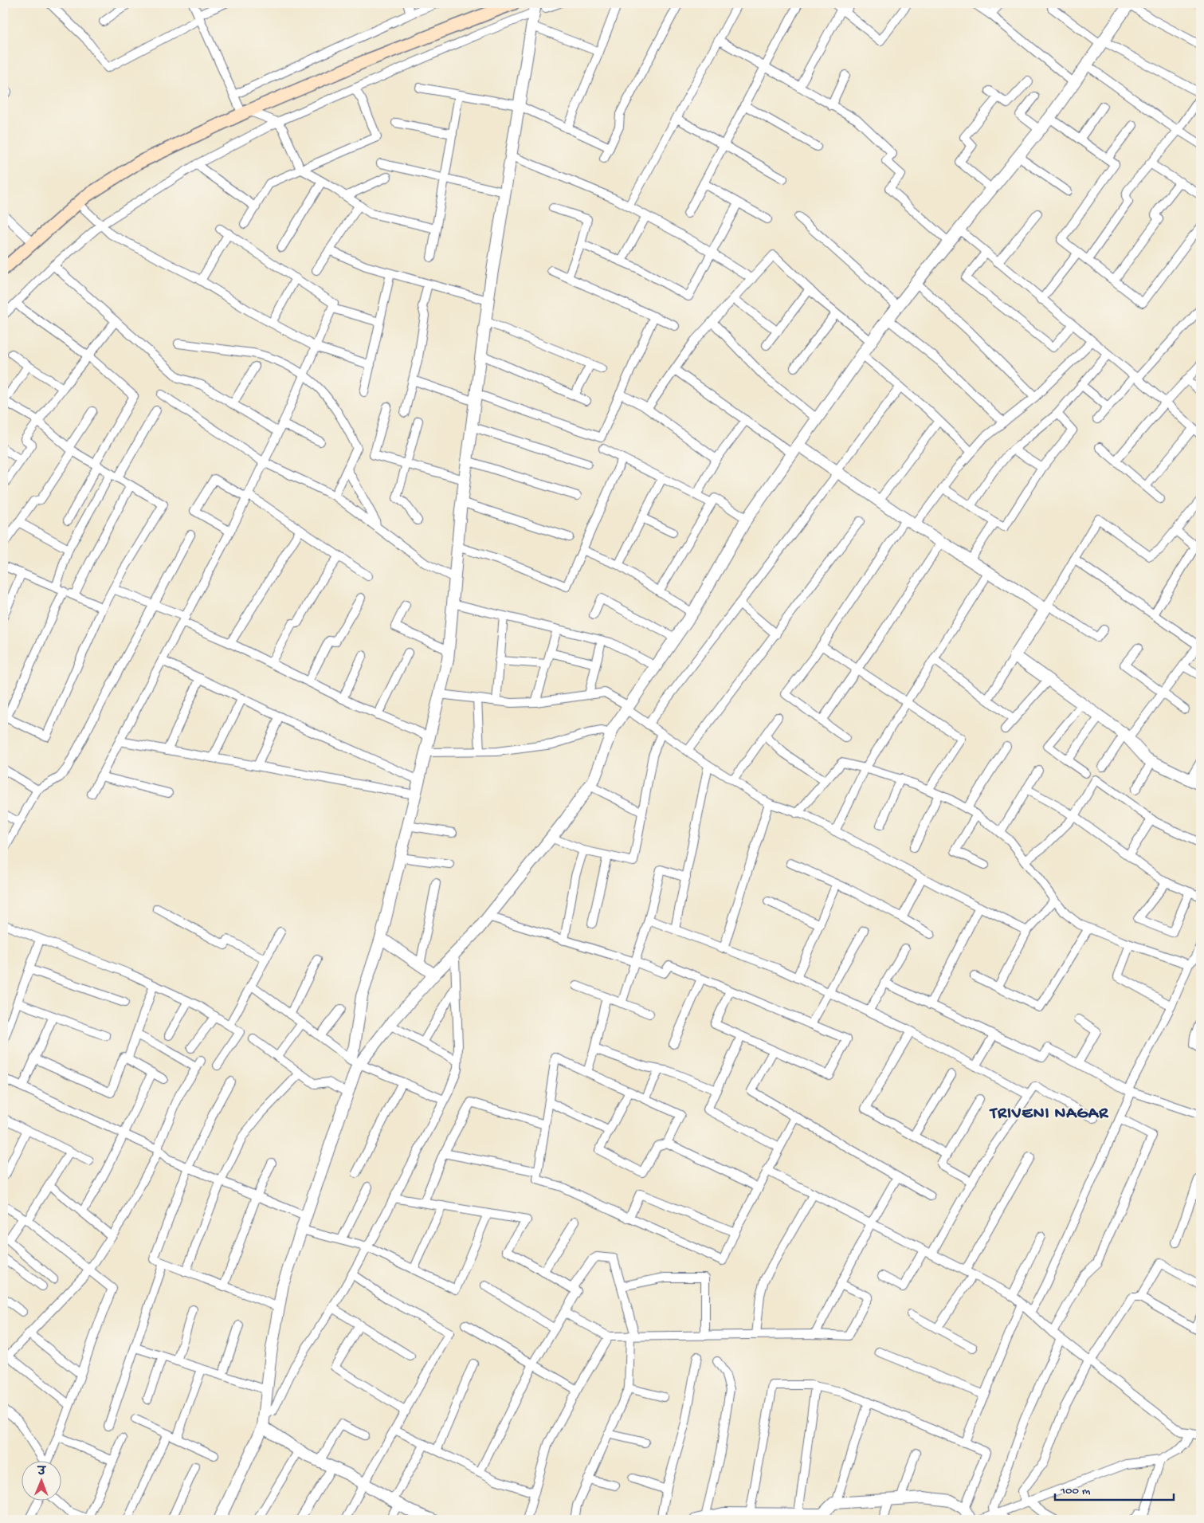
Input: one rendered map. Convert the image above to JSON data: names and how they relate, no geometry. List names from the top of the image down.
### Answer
{
  "districts": ["TRIVENI NAGAR"],
  "scale_bar": "100 m",
  "north": "top"
}
